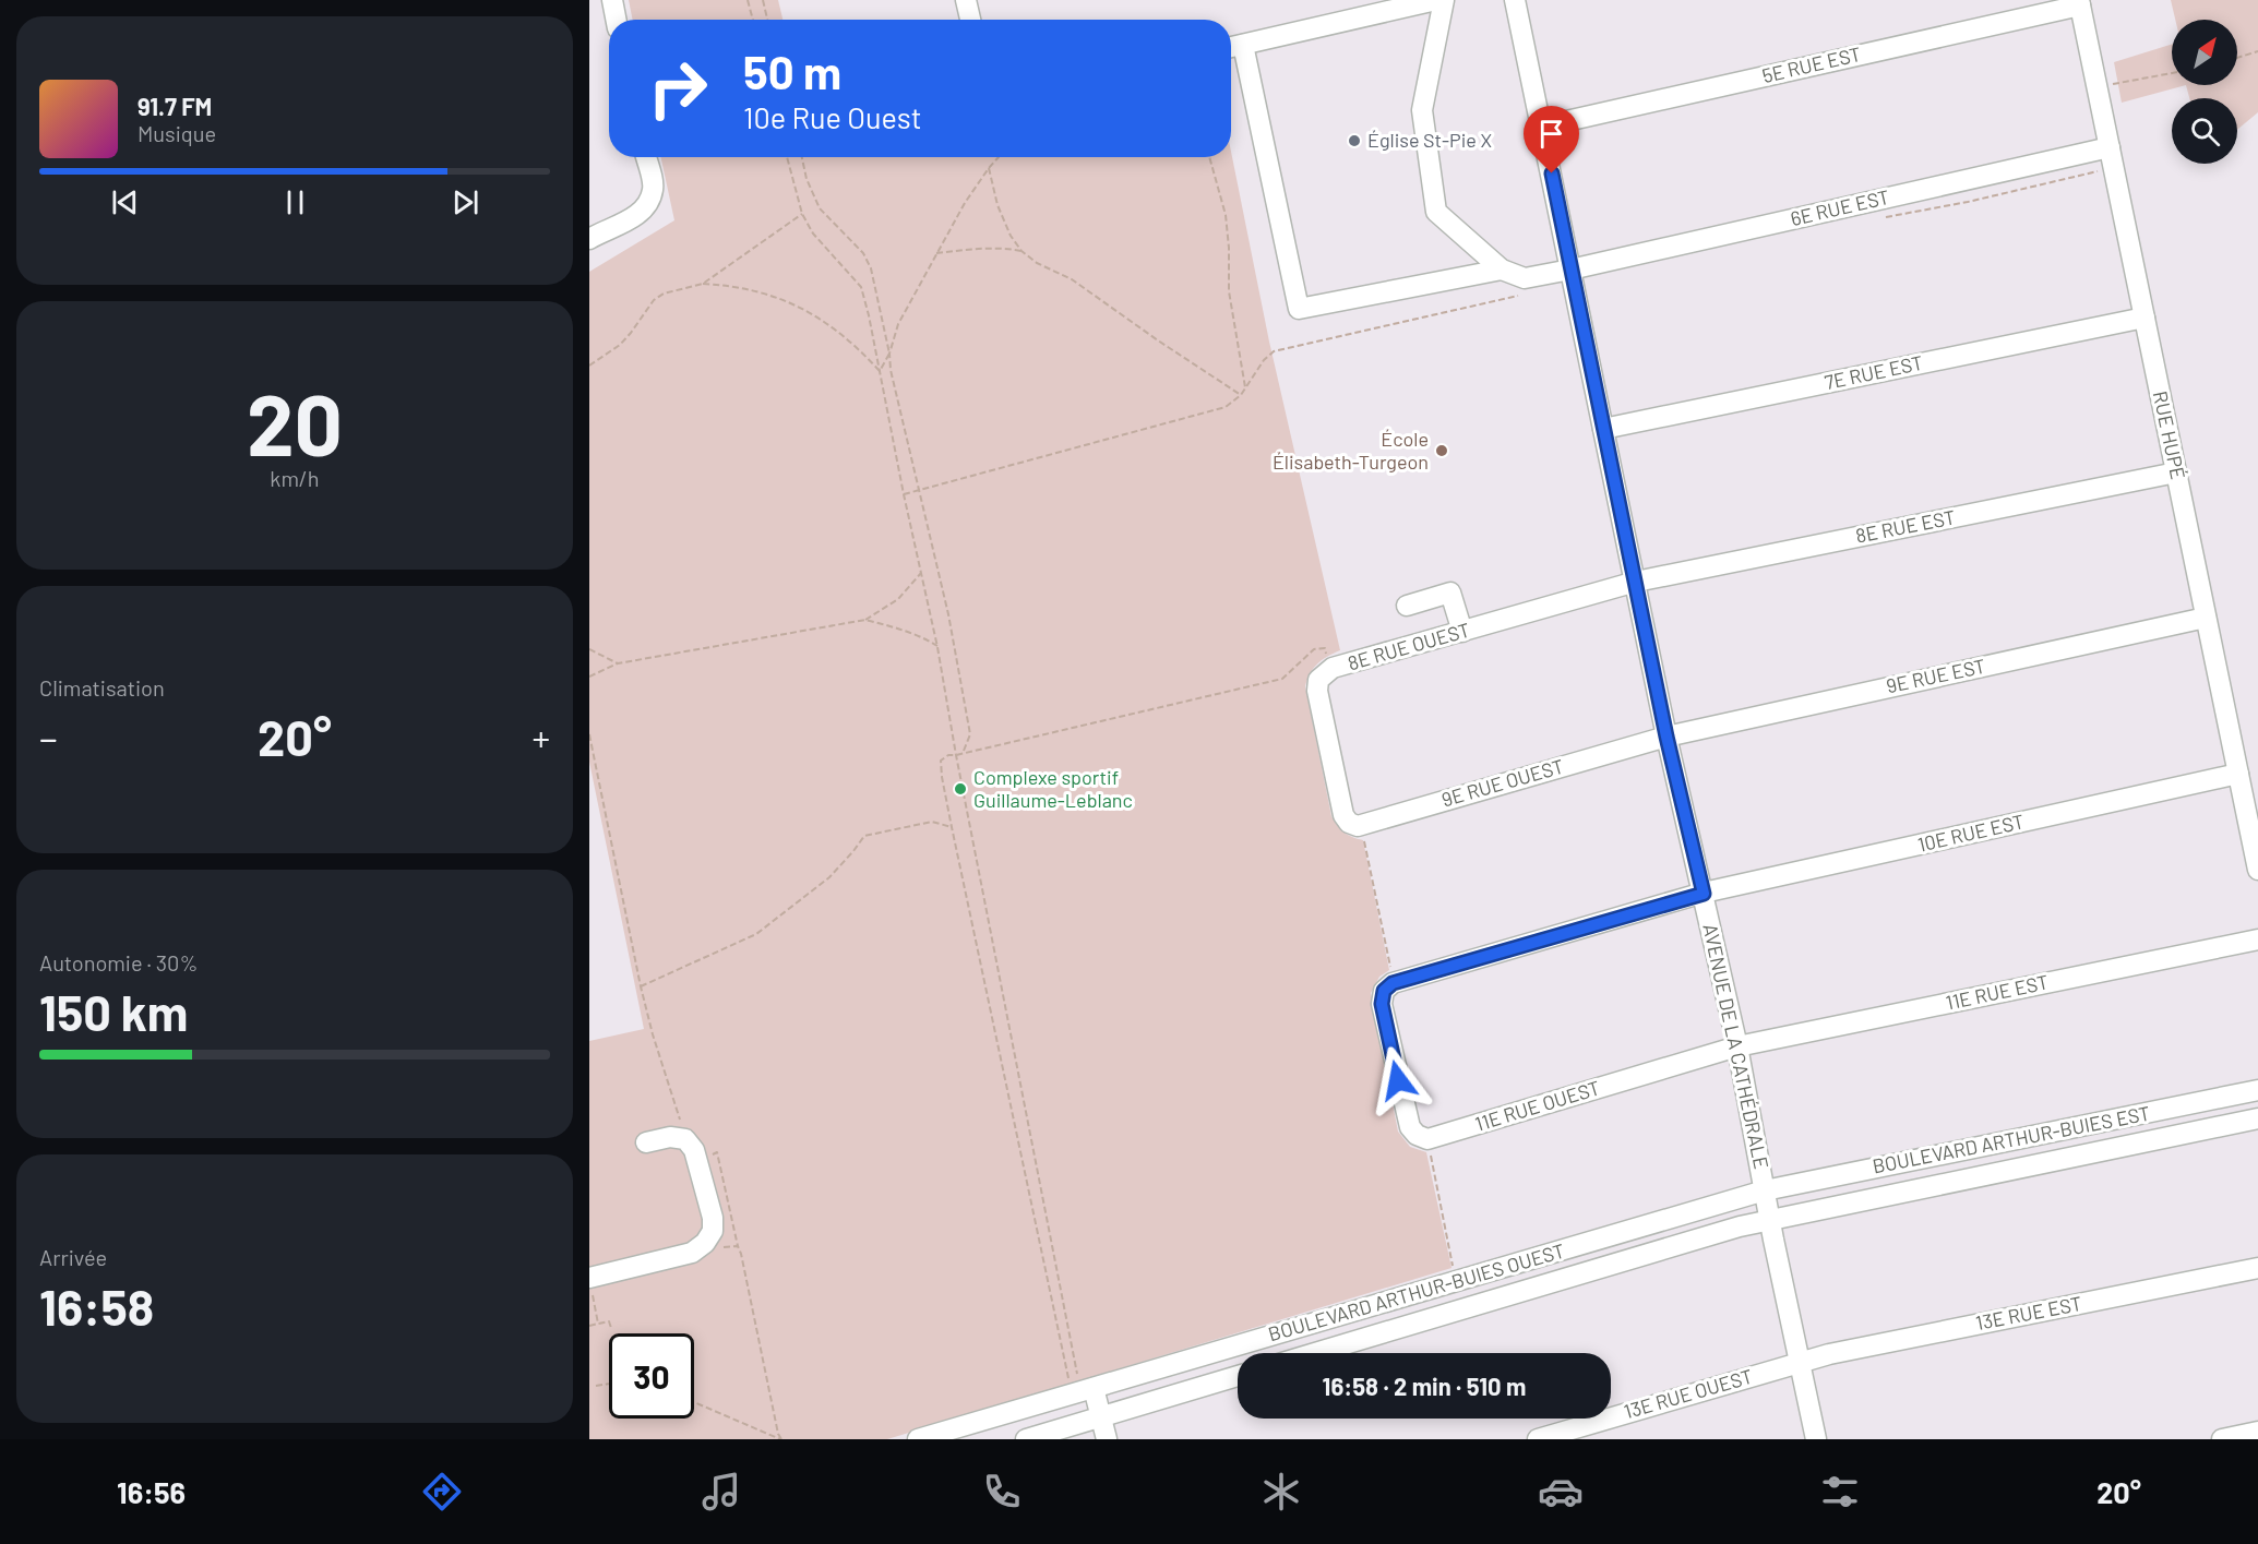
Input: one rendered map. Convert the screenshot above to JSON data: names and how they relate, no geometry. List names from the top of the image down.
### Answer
{
  "streets": {
    "street": [
      "5E RUE EST",
      "6E RUE EST",
      "7E RUE EST",
      "RUE HUPÉ",
      "8E RUE EST",
      "8E RUE OUEST",
      "9E RUE EST",
      "9E RUE OUEST",
      "10E RUE EST",
      "11E RUE EST",
      "AVENUE DE LA CATHÉDRALE",
      "11E RUE OUEST",
      "BOULEVARD ARTHUR-BUIES EST",
      "BOULEVARD ARTHUR-BUIES OUEST",
      "13E RUE EST",
      "13E RUE OUEST"
    ]
  },
  "crossings": [
    ["5E RUE EST", "RUE HUPÉ"],
    ["5E RUE EST", "AVENUE DE LA CATHÉDRALE"],
    ["6E RUE EST", "RUE HUPÉ"],
    ["6E RUE EST", "AVENUE DE LA CATHÉDRALE"],
    ["7E RUE EST", "RUE HUPÉ"],
    ["7E RUE EST", "AVENUE DE LA CATHÉDRALE"],
    ["RUE HUPÉ", "8E RUE EST"],
    ["RUE HUPÉ", "9E RUE EST"],
    ["RUE HUPÉ", "10E RUE EST"],
    ["8E RUE EST", "8E RUE OUEST"],
    ["8E RUE EST", "AVENUE DE LA CATHÉDRALE"],
    ["8E RUE OUEST", "9E RUE OUEST"],
    ["8E RUE OUEST", "AVENUE DE LA CATHÉDRALE"],
    ["9E RUE EST", "9E RUE OUEST"],
    ["9E RUE EST", "AVENUE DE LA CATHÉDRALE"],
    ["9E RUE OUEST", "AVENUE DE LA CATHÉDRALE"],
    ["10E RUE EST", "AVENUE DE LA CATHÉDRALE"],
    ["11E RUE EST", "AVENUE DE LA CATHÉDRALE"],
    ["11E RUE EST", "11E RUE OUEST"],
    ["AVENUE DE LA CATHÉDRALE", "11E RUE OUEST"],
    ["AVENUE DE LA CATHÉDRALE", "BOULEVARD ARTHUR-BUIES EST"],
    ["AVENUE DE LA CATHÉDRALE", "BOULEVARD ARTHUR-BUIES OUEST"],
    ["AVENUE DE LA CATHÉDRALE", "13E RUE EST"],
    ["AVENUE DE LA CATHÉDRALE", "13E RUE OUEST"],
    ["BOULEVARD ARTHUR-BUIES EST", "BOULEVARD ARTHUR-BUIES OUEST"],
    ["13E RUE EST", "13E RUE OUEST"]
  ],
  "places": ["Église St-Pie X", "École Élisabeth-Turgeon", "Complexe sportif Guillaume-Leblanc"],
  "north": "top right",
  "page": {
    "turn": ["50 m", "10e Rue Ouest"],
    "song": ["91.7 FM", "Musique"],
    "tile": [
      ["20", "km/h"],
      "Climatisation",
      ["Autonomie · 30%", "150 km"],
      ["Arrivée", "16:58"]
    ],
    "heat": ["−", "20°", "+"],
    "limit": "30",
    "trip": "16:58 · 2 min · 510 m",
    "tabs": ["16:56", "20°"]
  }
}
